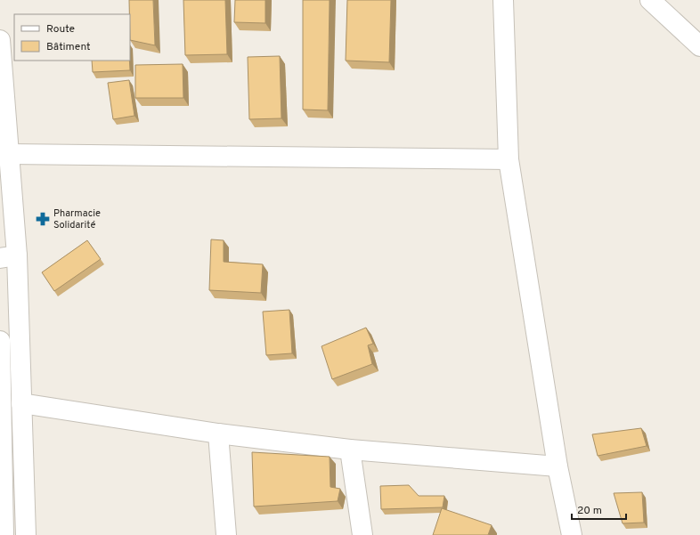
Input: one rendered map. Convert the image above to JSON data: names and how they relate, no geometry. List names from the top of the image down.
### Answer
{
  "places": {
    "pharmacy": ["Pharmacie Solidarité"]
  },
  "legend": ["Route", "Bâtiment"],
  "scale_bar": "20 m"
}
